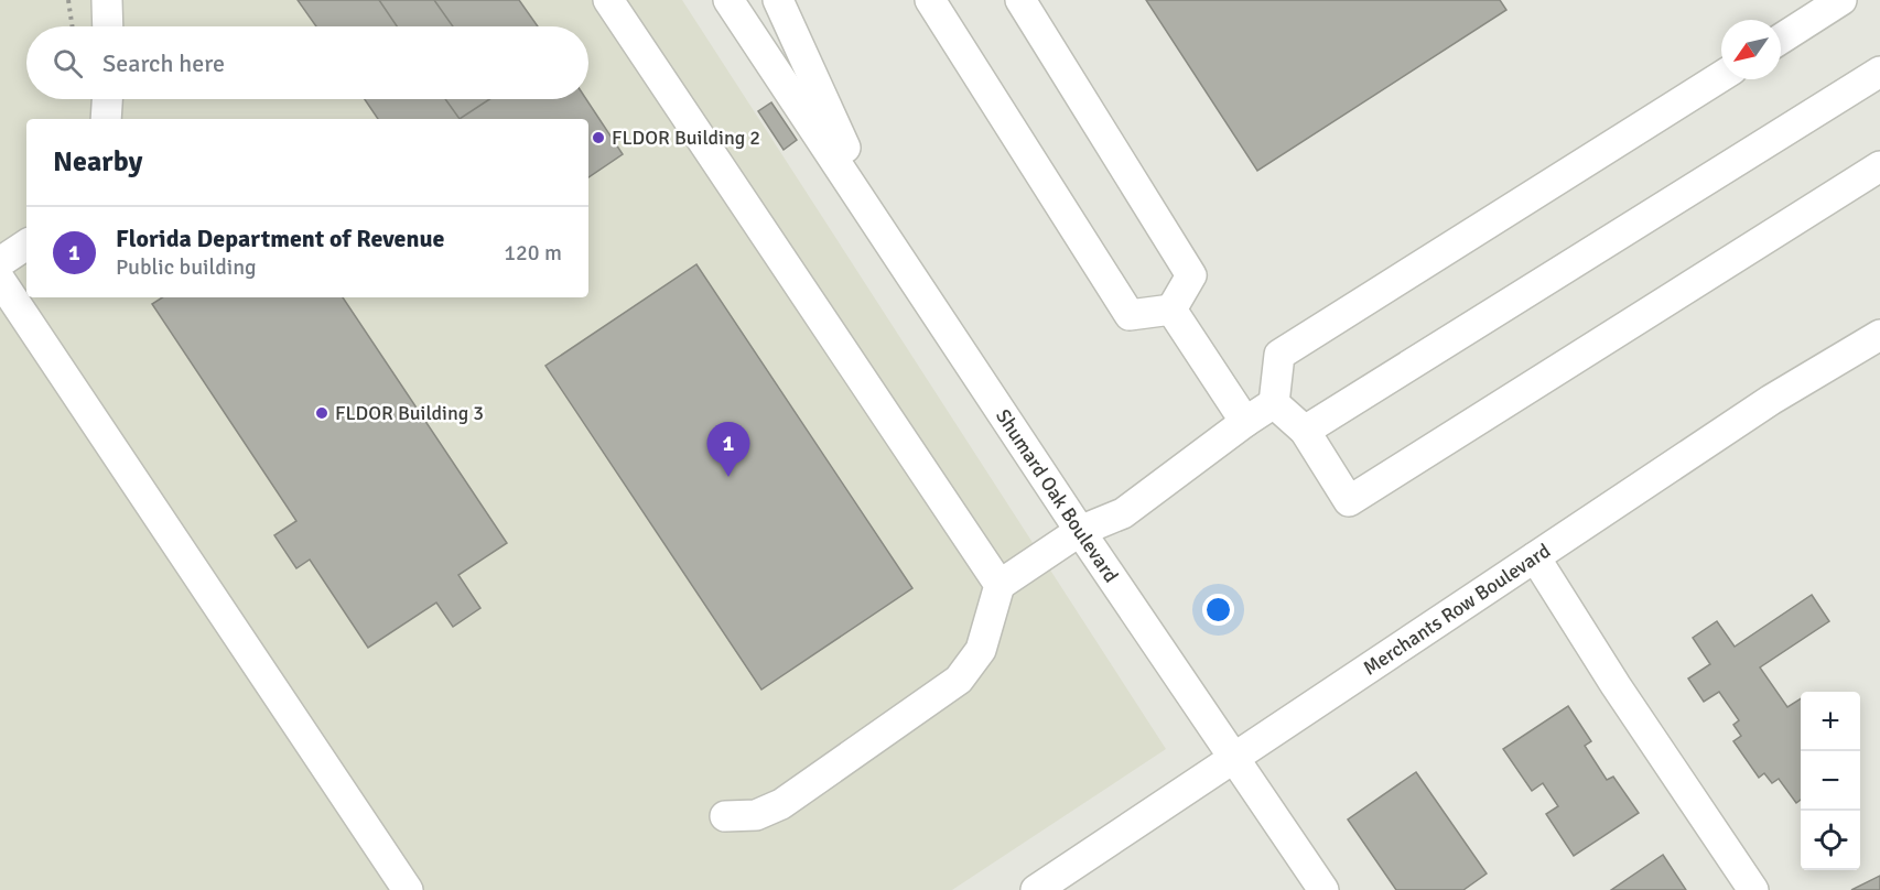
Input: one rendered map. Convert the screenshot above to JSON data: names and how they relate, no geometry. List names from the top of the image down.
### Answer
{
  "streets": {
    "street": ["Shumard Oak Boulevard", "Merchants Row Boulevard"]
  },
  "crossings": [
    ["Shumard Oak Boulevard", "Merchants Row Boulevard"]
  ],
  "places": ["FLDOR Building 2", "FLDOR Building 3"],
  "north": "bottom left",
  "page": {
    "search": "Search here",
    "heading": "Nearby",
    "list": [
      {
        "mark": "1",
        "name": "Florida Department of Revenue",
        "note": "Public building",
        "value": "120 m"
      }
    ],
    "pins": "1",
    "map_buttons": ["+", "−"]
  }
}
